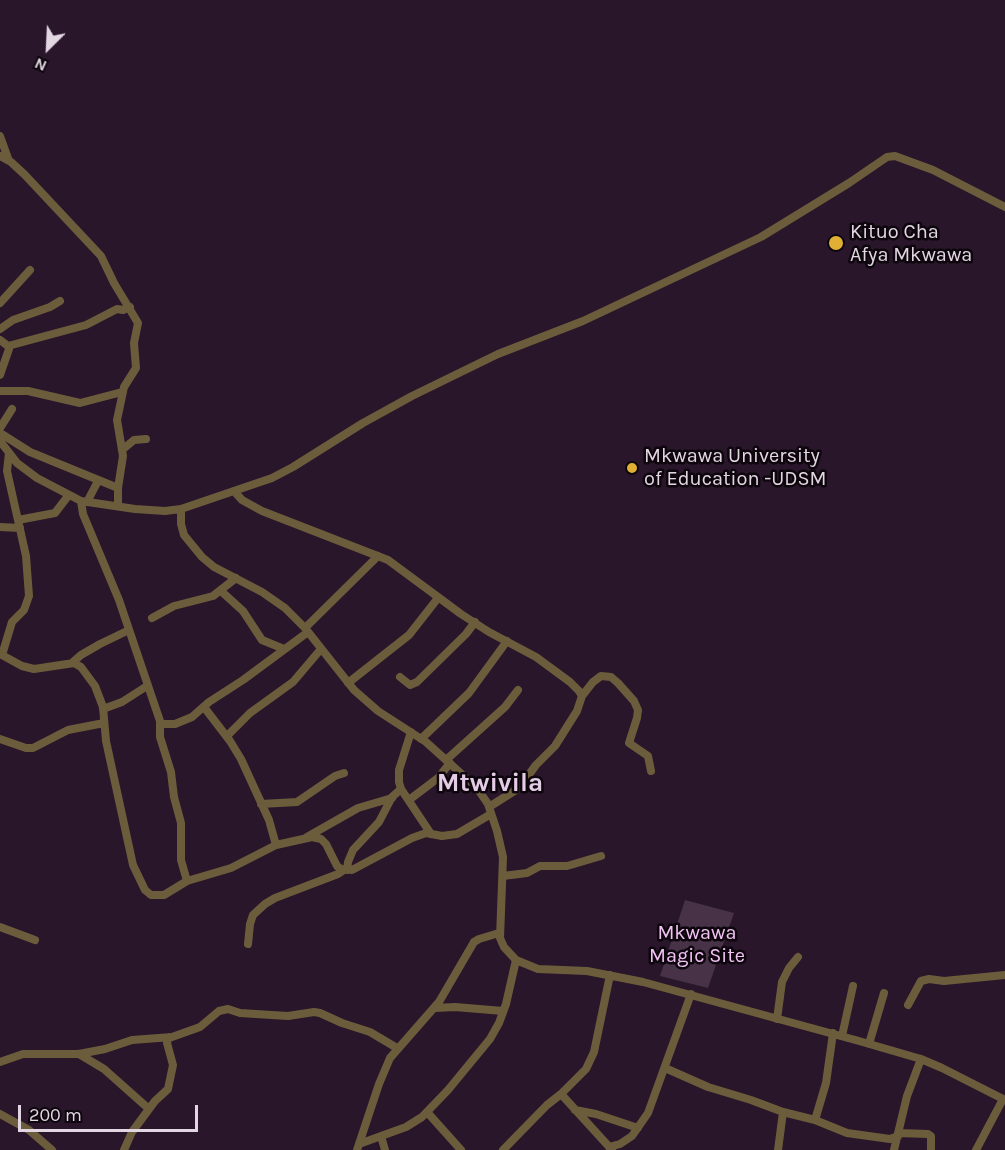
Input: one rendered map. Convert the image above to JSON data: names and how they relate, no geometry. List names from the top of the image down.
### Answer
{
  "districts": ["Mtwivila"],
  "parks": ["Mkwawa Magic Site"],
  "places": ["Kituo Cha Afya Mkwawa", "Mkwawa University of Education -UDSM"],
  "scale_bar": "200 m",
  "north": "bottom left"
}
